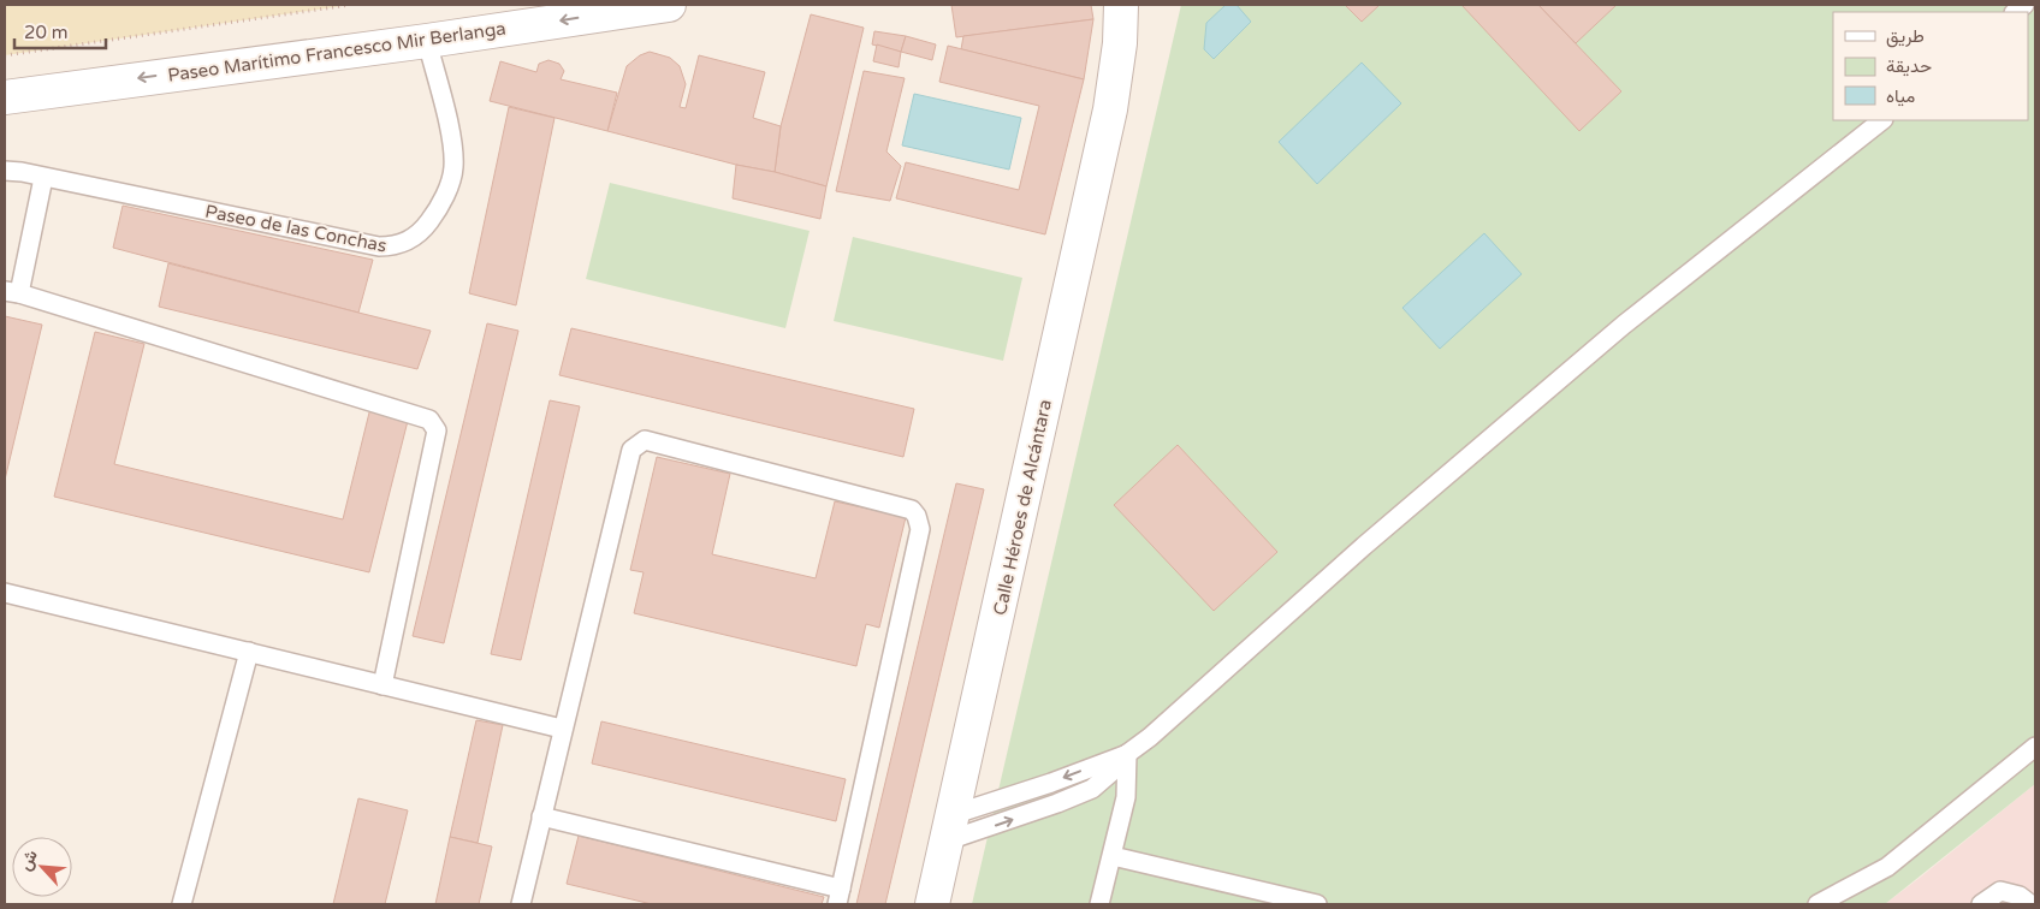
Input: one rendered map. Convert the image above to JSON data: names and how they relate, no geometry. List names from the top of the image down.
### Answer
{
  "streets": {
    "street": ["Paseo Marítimo Francesco Mir Berlanga", "Calle Héroes de Alcántara"],
    "lane": ["Paseo de las Conchas"]
  },
  "crossings": [
    ["Paseo Marítimo Francesco Mir Berlanga", "Paseo de las Conchas"]
  ],
  "one_way": ["Paseo Marítimo Francesco Mir Berlanga"],
  "legend": ["طريق", "حديقة", "مياه"],
  "scale_bar": "20 m",
  "north": "top left"
}
